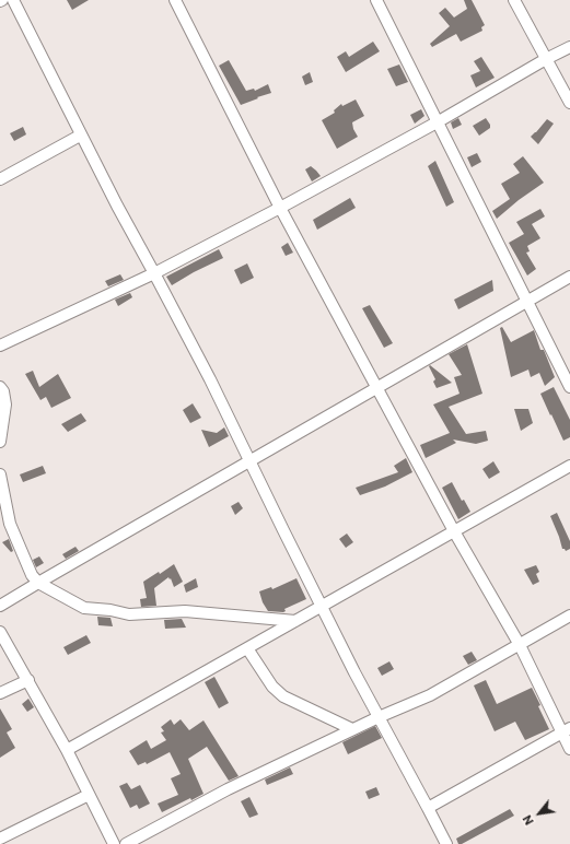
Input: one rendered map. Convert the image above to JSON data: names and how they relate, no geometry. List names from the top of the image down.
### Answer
{
  "north": "bottom left"
}
